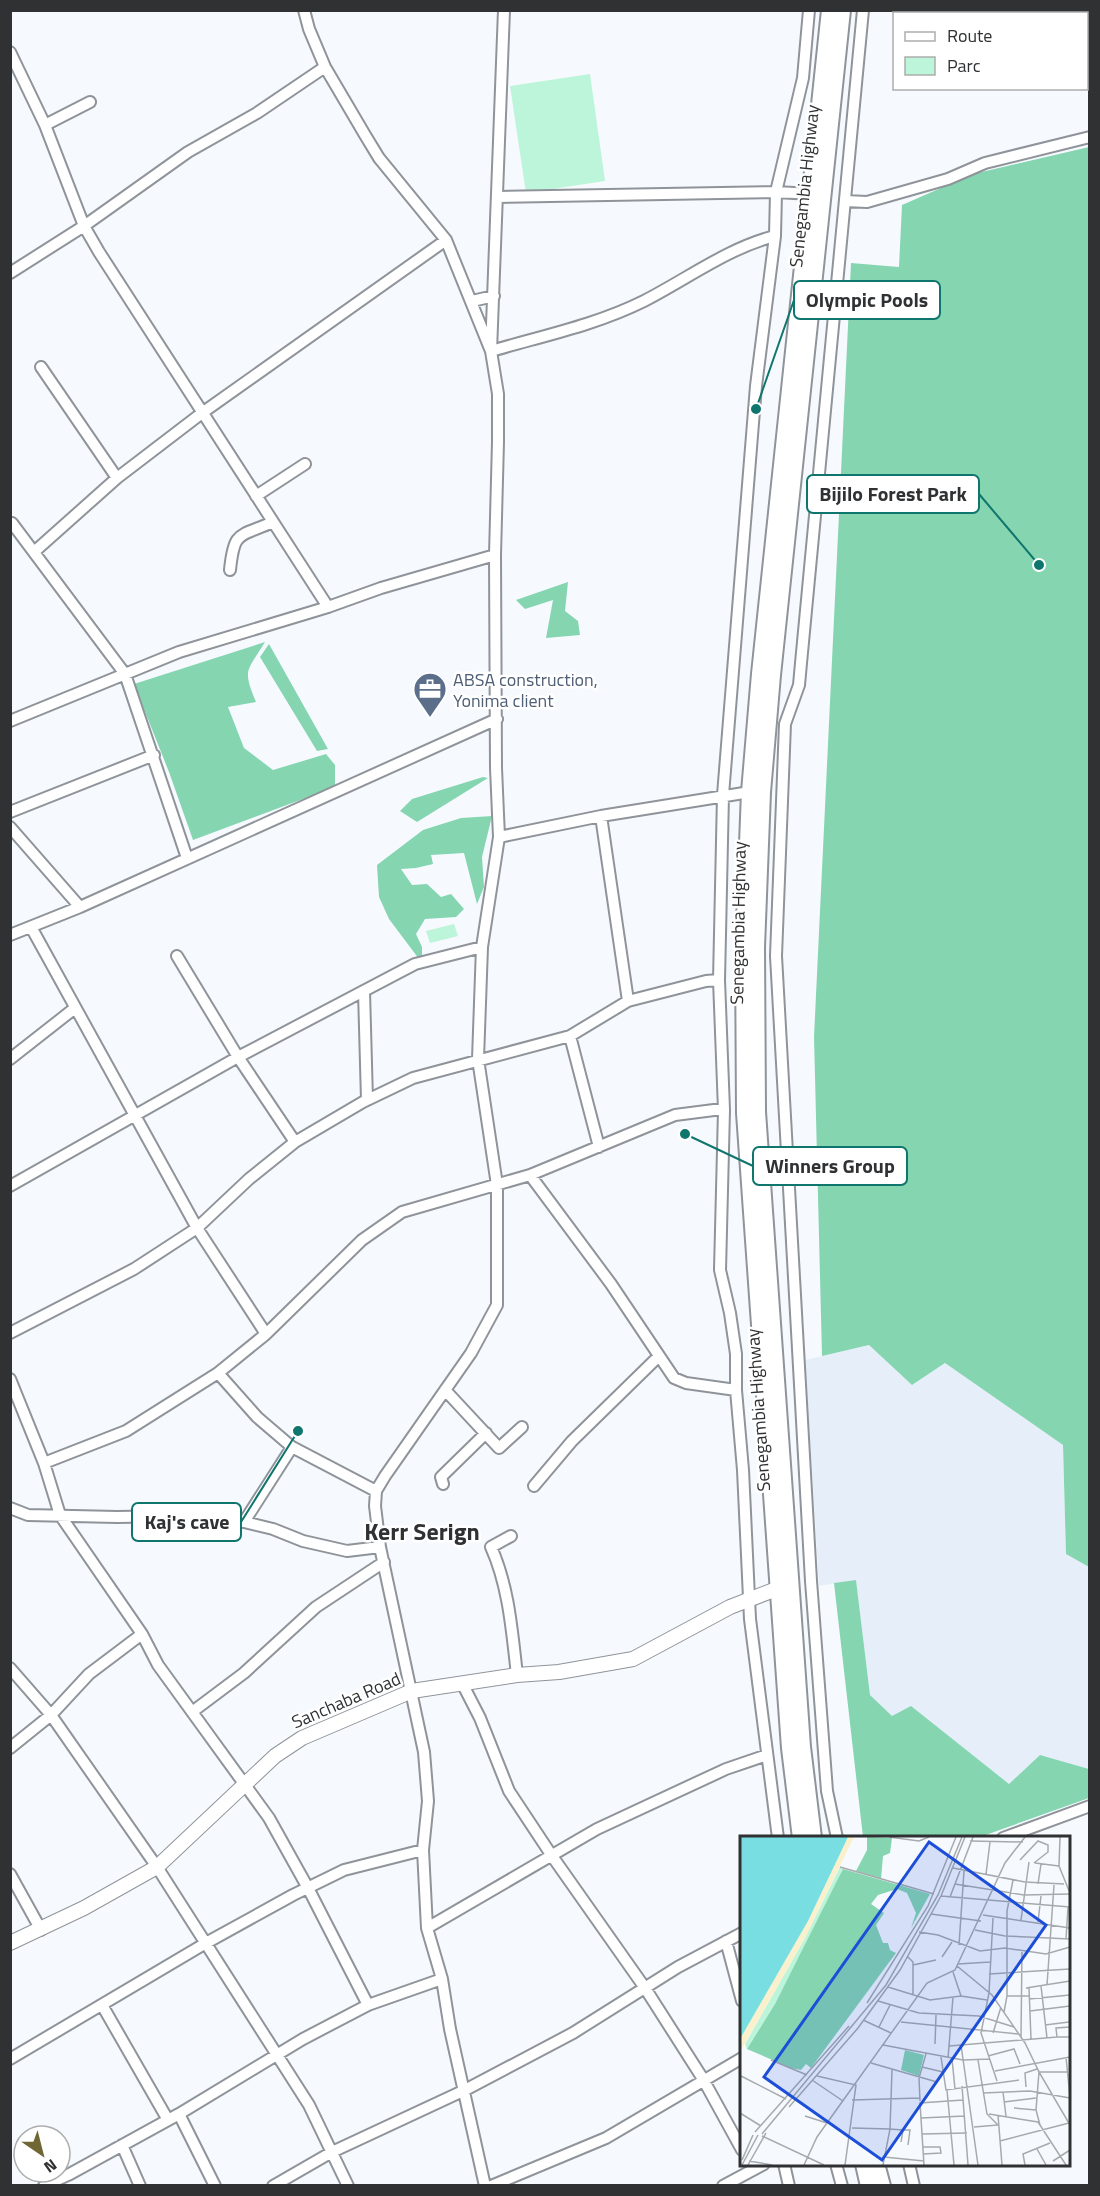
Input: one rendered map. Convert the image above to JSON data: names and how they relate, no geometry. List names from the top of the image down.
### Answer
{
  "streets": {
    "main road": ["Senegambia Highway"],
    "street": ["Sanchaba Road"]
  },
  "crossings": [
    ["Senegambia Highway", "Sanchaba Road"]
  ],
  "districts": ["Kerr Serign"],
  "places": {
    "other": [
      "Olympic Pools",
      "Bijilo Forest Park",
      "Winners Group",
      "Kaj's cave"
    ],
    "office": ["ABSA construction, Yonima client"]
  },
  "legend": ["Route", "Parc"],
  "north": "bottom right"
}
